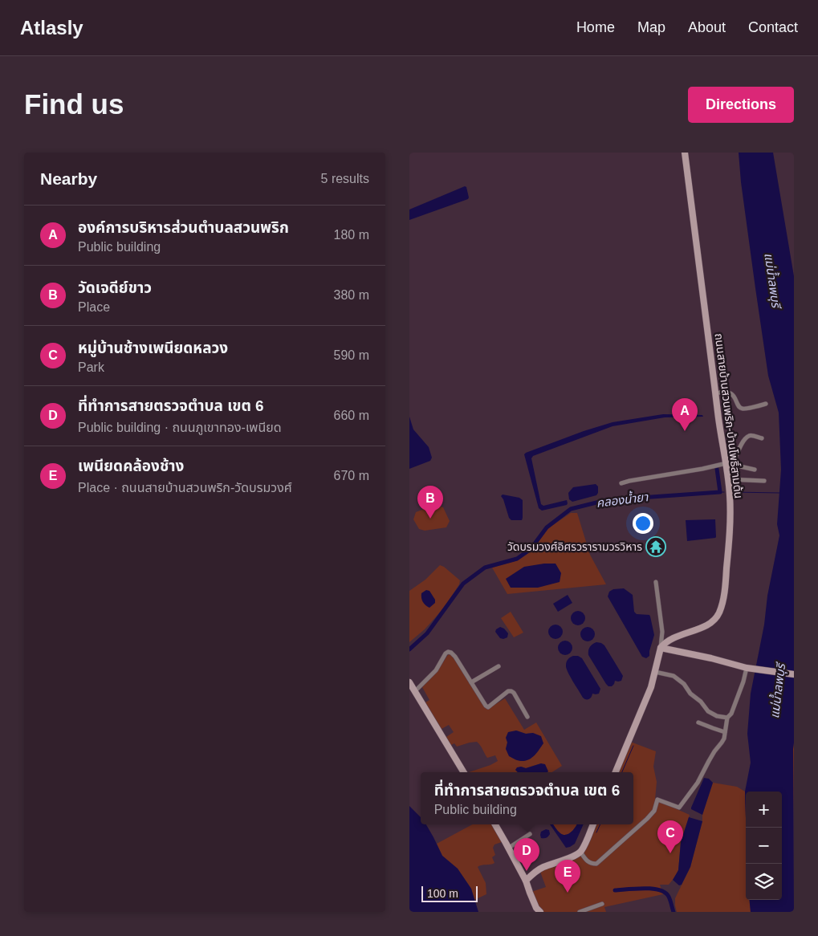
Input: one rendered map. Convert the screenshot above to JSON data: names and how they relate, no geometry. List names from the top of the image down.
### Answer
{
  "streets": {
    "street": ["ถนนสายบ้านสวนพริก-บ้านโพธิ์สามต้น"]
  },
  "water": ["แม่น้ำลพบุรี", "คลองน้ำยา"],
  "places": {
    "temple": ["วัดบรมวงศ์อิศรวรารามวรวิหาร"]
  },
  "scale_bar": "100 m",
  "page": {
    "header": "Atlasly",
    "nav": [
      "Home",
      "Map",
      "About",
      "Contact"
    ],
    "buttons": "Directions",
    "title": "Find us",
    "heading": ["Nearby", "5 results"],
    "list": [
      {
        "mark": "A",
        "name": "องค์การบริหารส่วนตำบลสวนพริก",
        "note": "Public building",
        "value": "180 m"
      },
      {
        "mark": "B",
        "name": "วัดเจดีย์ขาว",
        "note": "Place",
        "value": "380 m"
      },
      {
        "mark": "C",
        "name": "หมู่บ้านช้างเพนียดหลวง",
        "note": "Park",
        "value": "590 m"
      },
      {
        "mark": "D",
        "name": "ที่ทำการสายตรวจตำบล เขต 6",
        "note": "Public building · ถนนภูเขาทอง-เพนียด",
        "value": "660 m"
      },
      {
        "mark": "E",
        "name": "เพนียดคล้องช้าง",
        "note": "Place · ถนนสายบ้านสวนพริก-วัดบรมวงศ์",
        "value": "670 m"
      }
    ],
    "pins": [
      "A",
      "B",
      "C",
      "D",
      "E"
    ],
    "popup": ["ที่ทำการสายตรวจตำบล เขต 6", "Public building"],
    "map_buttons": ["+", "−"],
    "scale": "100 m"
  }
}
